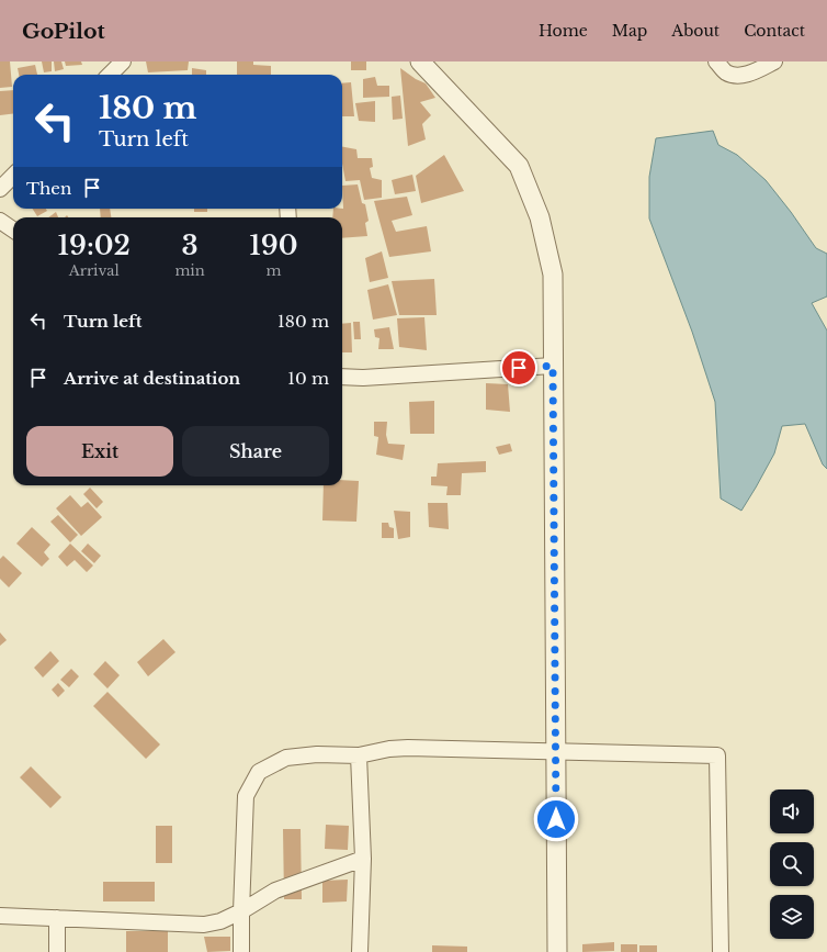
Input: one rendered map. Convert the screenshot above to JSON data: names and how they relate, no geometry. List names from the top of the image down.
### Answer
{
  "page": {
    "header": "GoPilot",
    "nav": [
      "Home",
      "Map",
      "About",
      "Contact"
    ],
    "turn": ["180 m", "Turn left"],
    "then": "Then",
    "eta": [
      "19:02",
      "Arrival",
      "3",
      "min",
      "190",
      "m"
    ],
    "list": [
      {
        "name": "Turn left",
        "value": "180 m"
      },
      {
        "name": "Arrive at destination",
        "value": "10 m"
      }
    ],
    "buttons": ["Exit", "Share"]
  }
}
